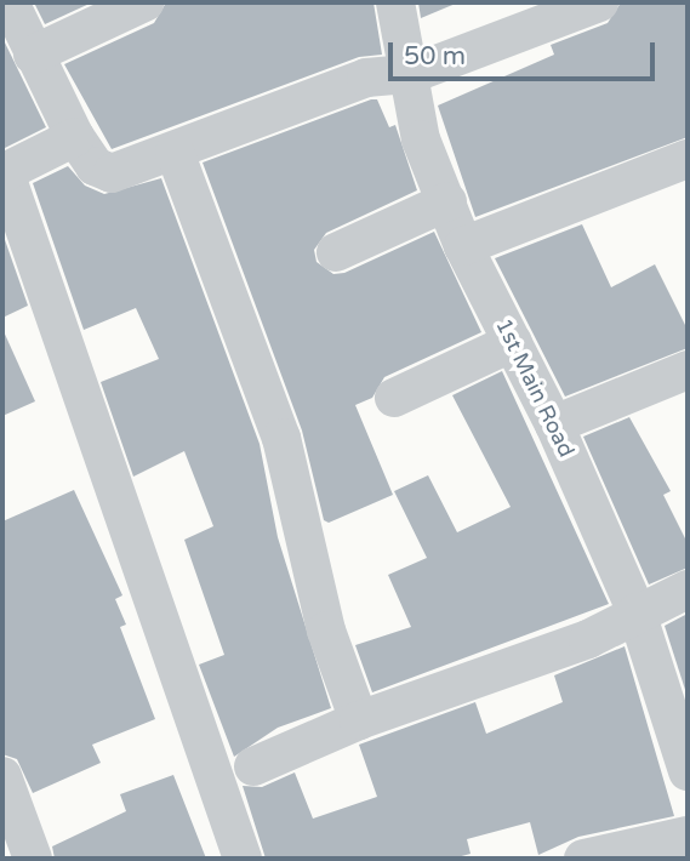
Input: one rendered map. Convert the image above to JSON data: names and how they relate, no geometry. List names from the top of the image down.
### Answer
{
  "streets": {
    "street": ["1st Main Road"]
  },
  "scale_bar": "50 m"
}
